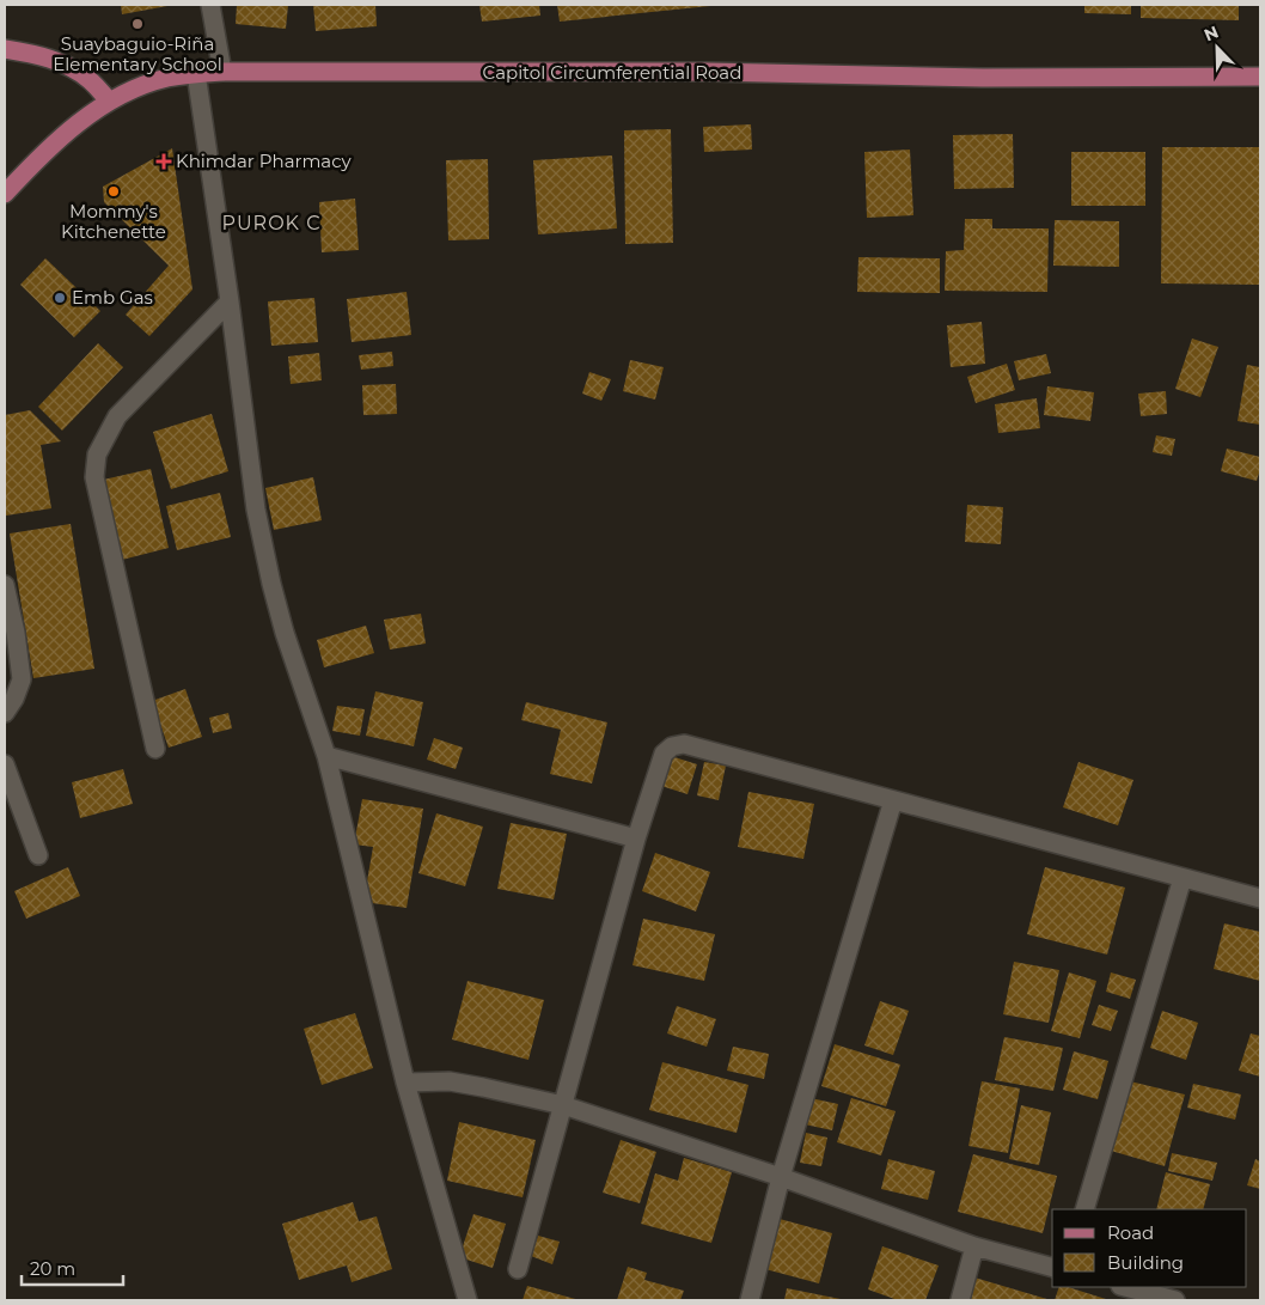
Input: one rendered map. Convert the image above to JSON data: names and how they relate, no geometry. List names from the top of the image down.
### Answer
{
  "streets": {
    "main road": ["Capitol Circumferential Road"]
  },
  "districts": ["PUROK C"],
  "places": {
    "other": ["Suaybaguio-Riña Elementary School", "Mommy's Kitchenette", "Emb Gas"],
    "health": ["Khimdar Pharmacy"]
  },
  "legend": ["Road", "Building"],
  "scale_bar": "20 m",
  "north": "top left"
}
